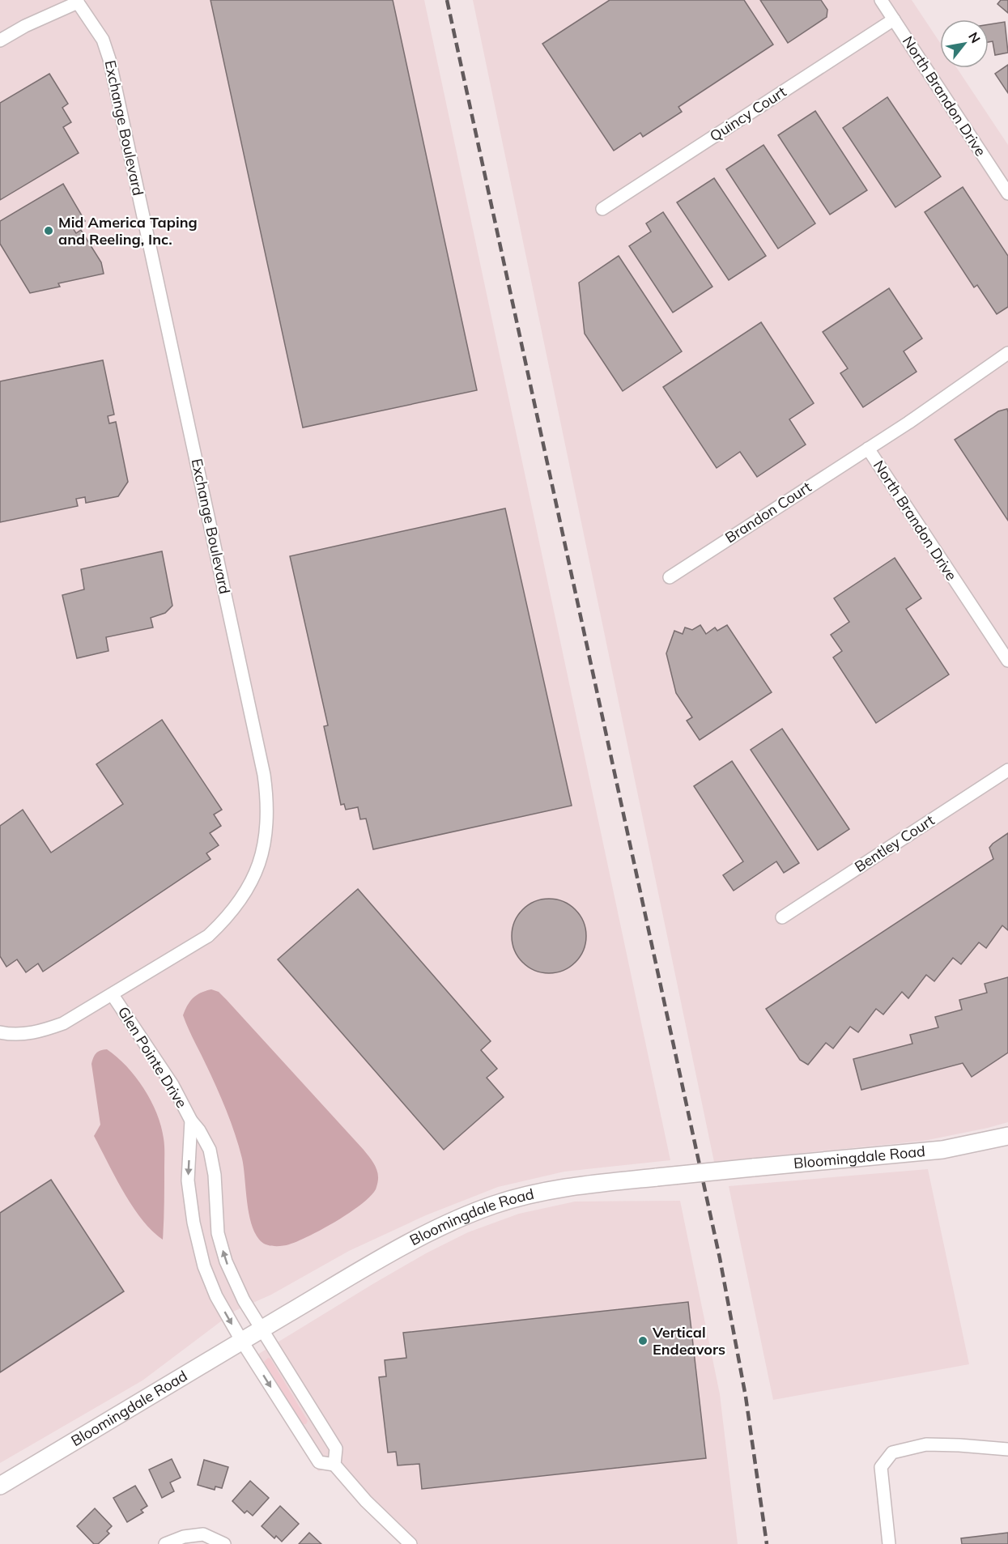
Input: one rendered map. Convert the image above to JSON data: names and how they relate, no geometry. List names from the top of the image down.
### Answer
{
  "streets": {
    "main road": ["Bloomingdale Road"],
    "street": [
      "North Brandon Drive",
      "Quincy Court",
      "Exchange Boulevard",
      "Brandon Court",
      "Bentley Court",
      "Glen Pointe Drive"
    ]
  },
  "crossings": [
    ["North Brandon Drive", "Quincy Court"],
    ["North Brandon Drive", "Brandon Court"],
    ["Exchange Boulevard", "Glen Pointe Drive"],
    ["Glen Pointe Drive", "Bloomingdale Road"]
  ],
  "places": ["Mid America Taping and Reeling, Inc.", "Vertical Endeavors"],
  "north": "top right"
}
